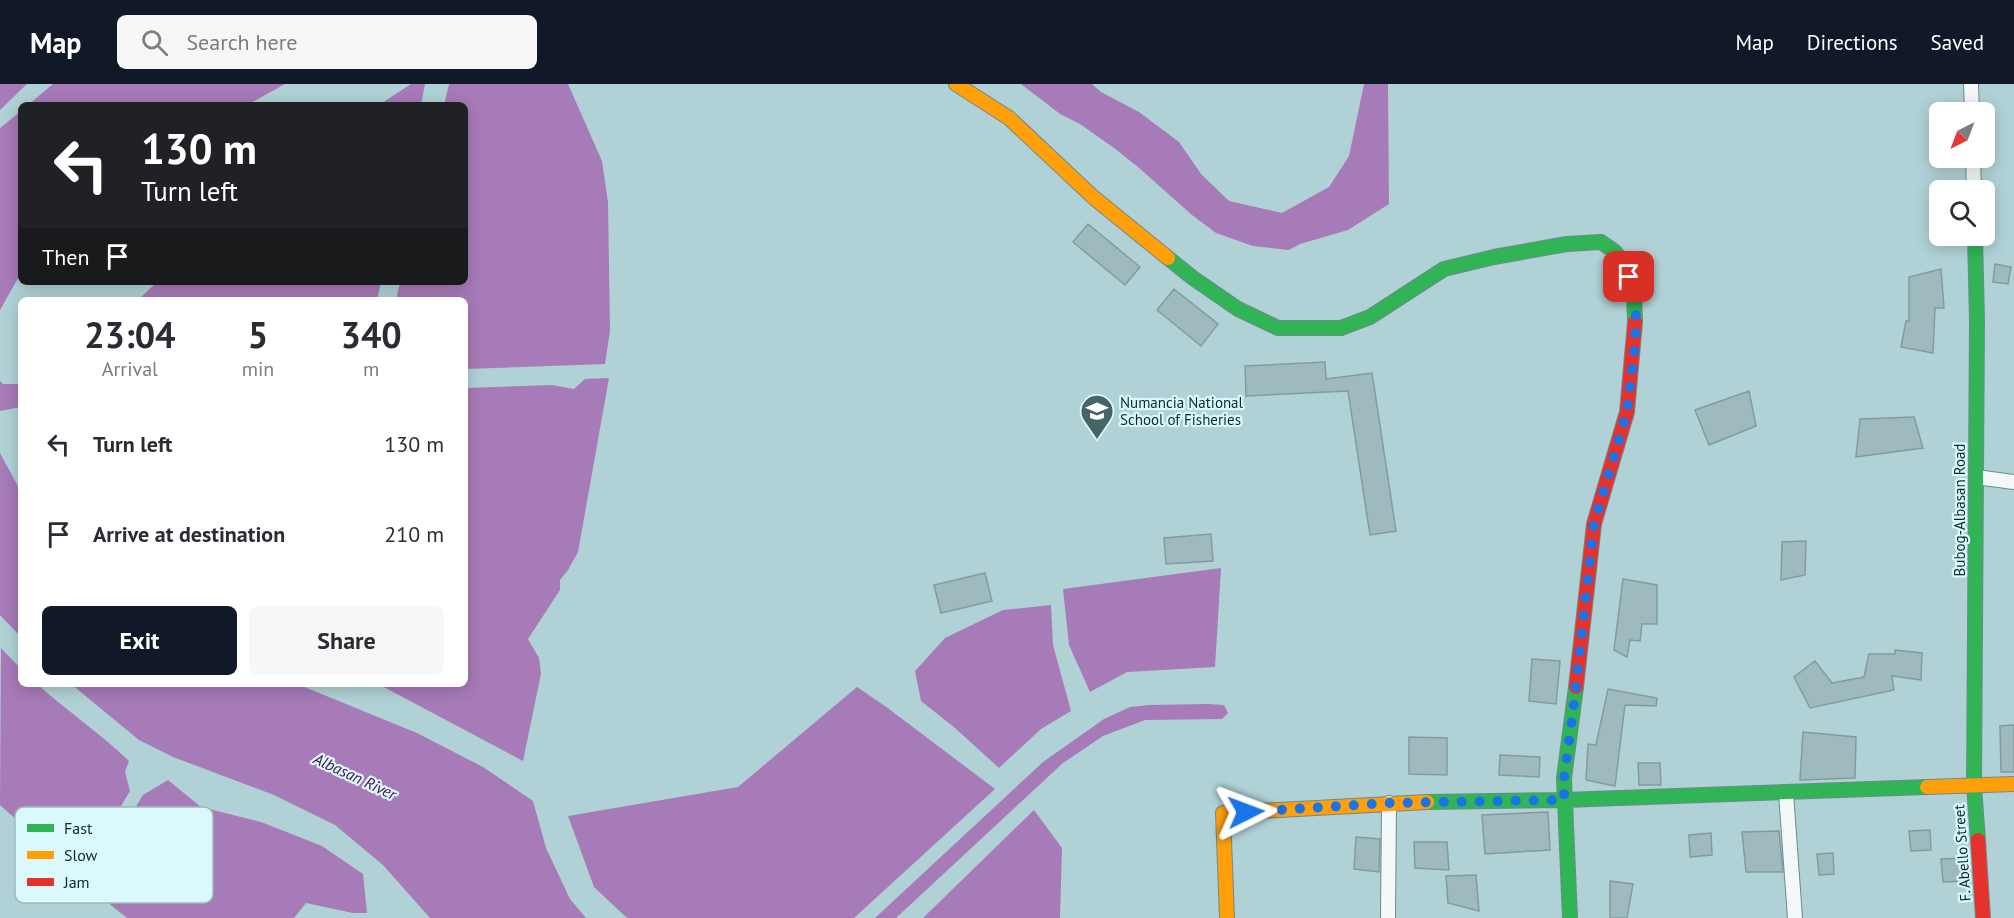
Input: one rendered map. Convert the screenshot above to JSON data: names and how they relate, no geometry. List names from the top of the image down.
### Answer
{
  "streets": {
    "street": ["Bubog-Albasan Road", "F. Abello Street"]
  },
  "crossings": [
    ["Bubog-Albasan Road", "F. Abello Street"]
  ],
  "water": ["Albasan River"],
  "places": {
    "school or university": ["Numancia National School of Fisheries"]
  },
  "legend": ["Fast", "Slow", "Jam"],
  "north": "bottom left",
  "page": {
    "header": "Map",
    "search": "Search here",
    "nav": ["Map", "Directions", "Saved"],
    "turn": ["130 m", "Turn left"],
    "then": "Then",
    "eta": [
      "23:04",
      "Arrival",
      "5",
      "min",
      "340",
      "m"
    ],
    "list": [
      {
        "name": "Turn left",
        "value": "130 m"
      },
      {
        "name": "Arrive at destination",
        "value": "210 m"
      }
    ],
    "buttons": ["Exit", "Share"]
  }
}
